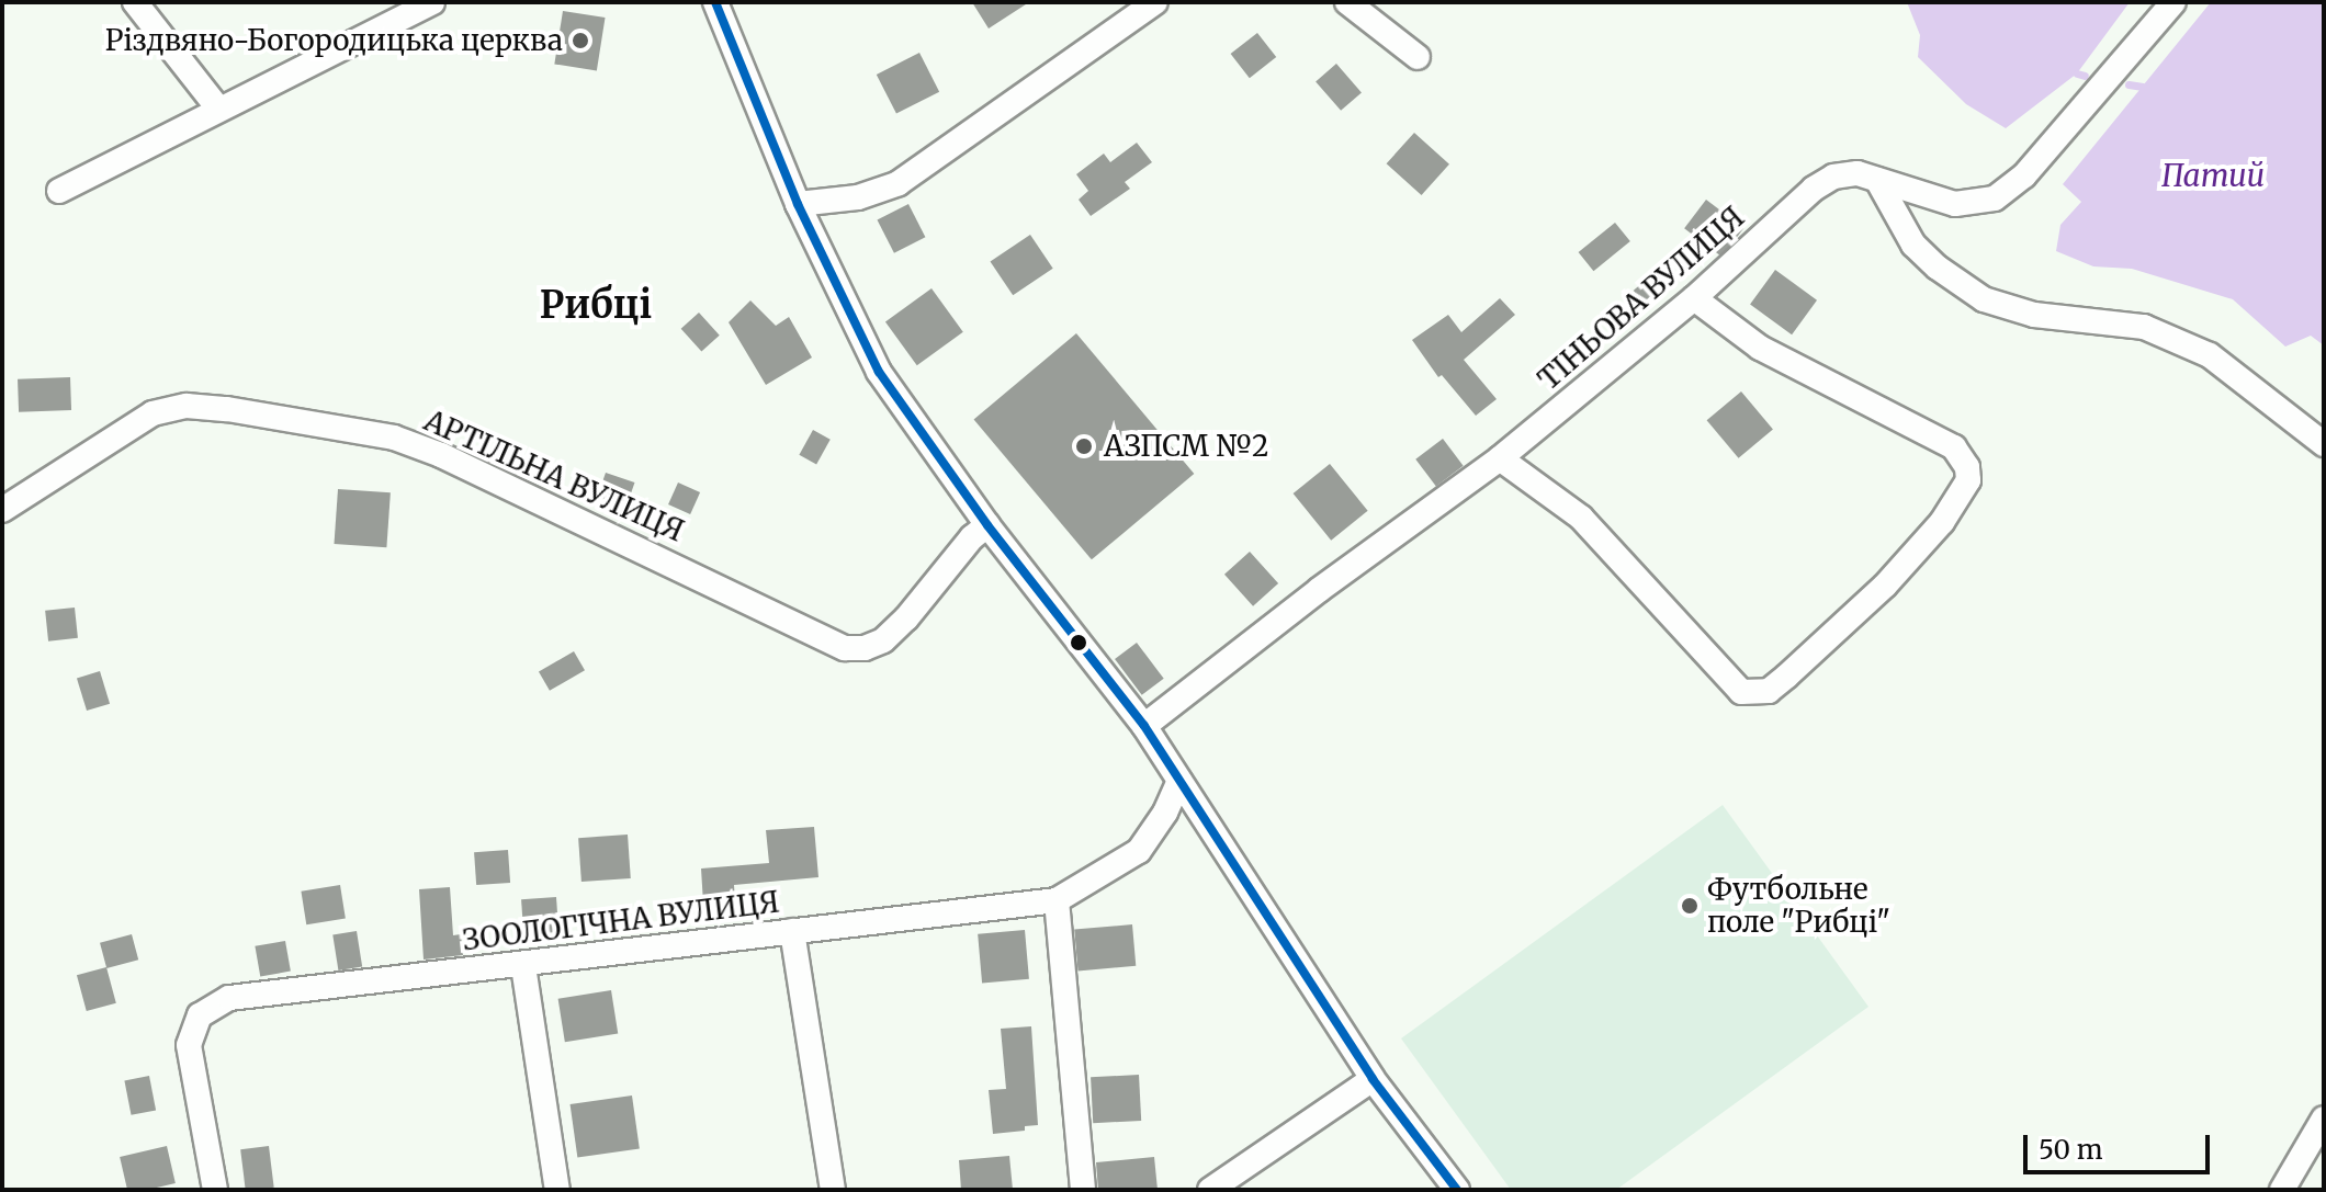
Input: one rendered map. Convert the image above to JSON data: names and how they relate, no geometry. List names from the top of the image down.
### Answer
{
  "streets": {
    "street": ["ТІНЬОВА ВУЛИЦЯ", "АРТІЛЬНА ВУЛИЦЯ", "ЗООЛОГІЧНА ВУЛИЦЯ"]
  },
  "districts": ["Рибці"],
  "water": ["Патий"],
  "places": ["Різдвяно-Богородицька церква", "АЗПСМ №2", "Футбольне поле \"Рибці\""],
  "scale_bar": "50 m"
}
